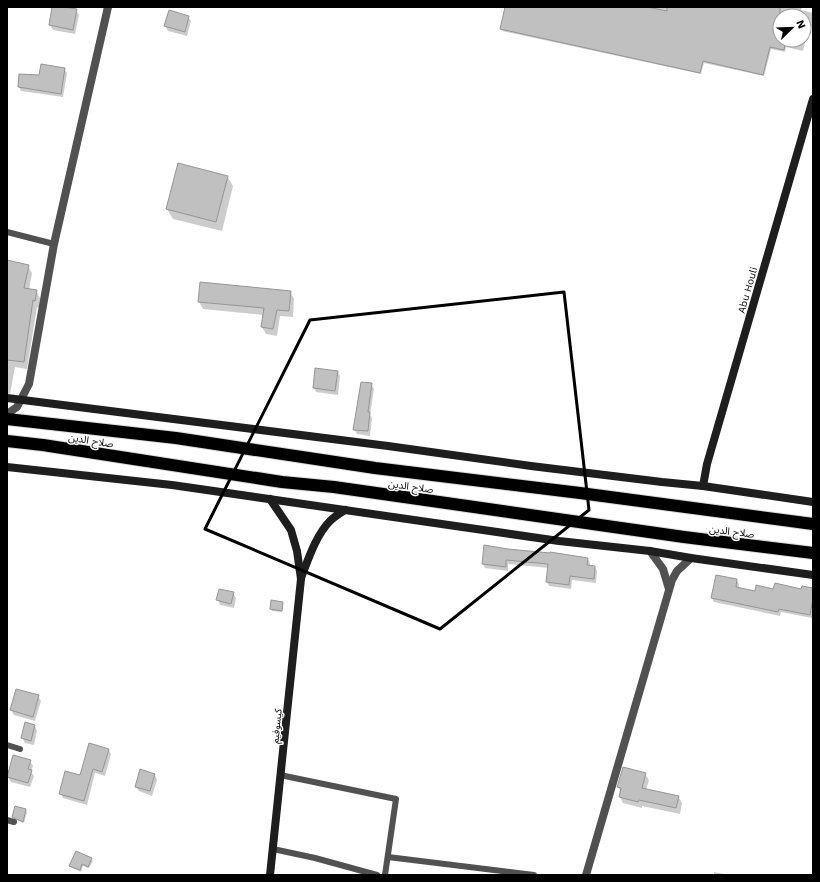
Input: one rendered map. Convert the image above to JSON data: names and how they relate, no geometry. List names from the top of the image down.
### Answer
{
  "streets": {
    "highway": ["صلاح الدين"],
    "main road": ["Abu Houli", "كيسوفيم"]
  },
  "north": "top right"
}
